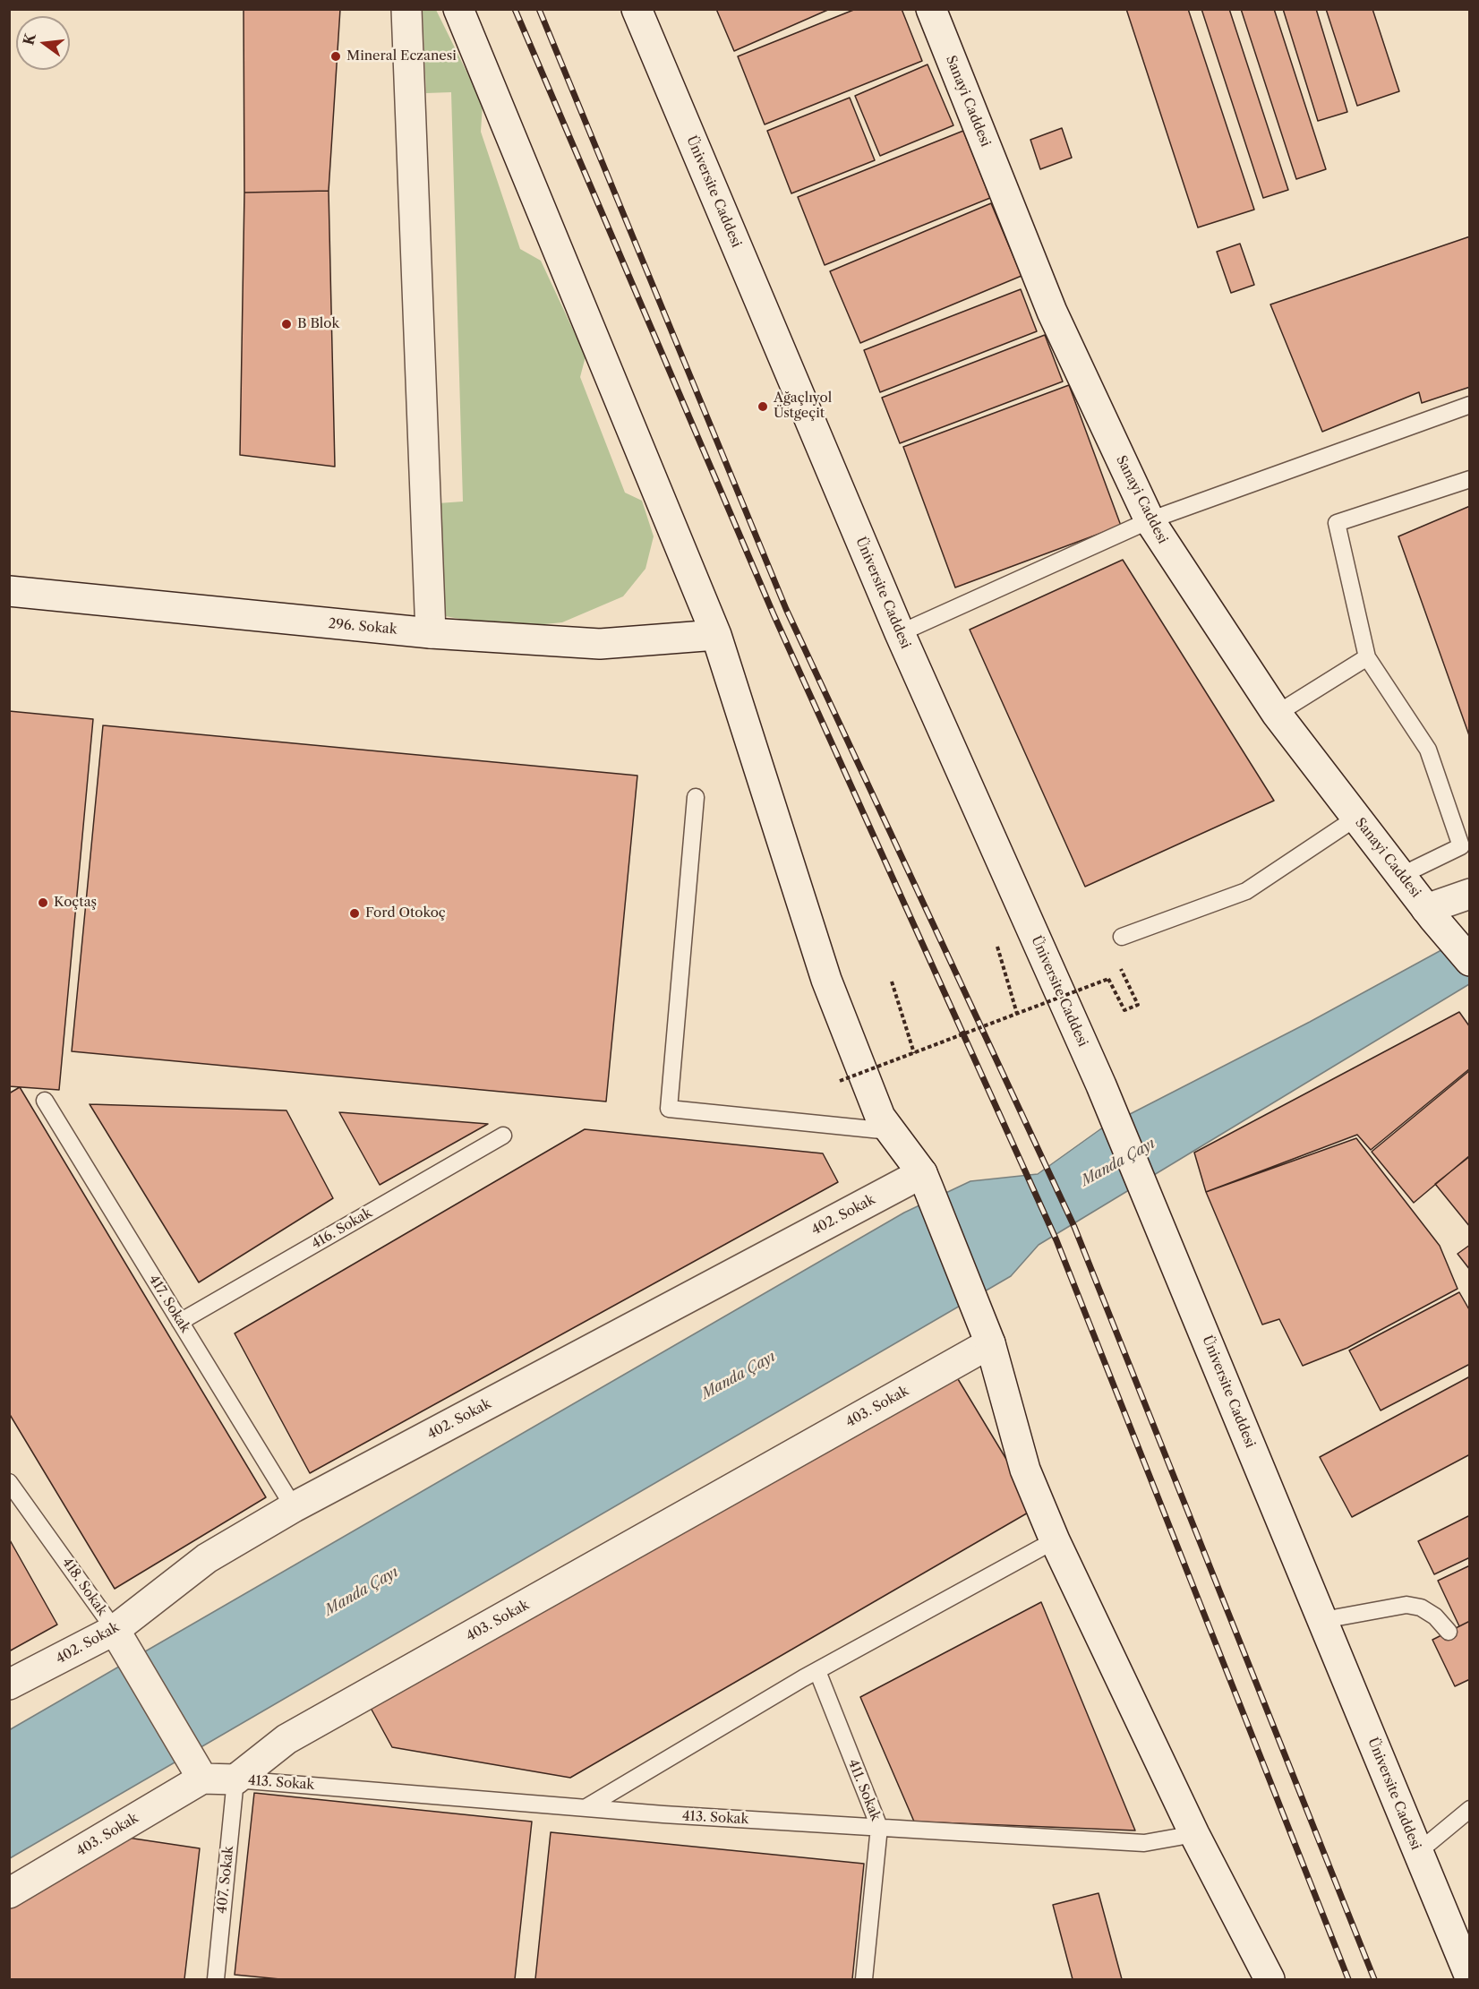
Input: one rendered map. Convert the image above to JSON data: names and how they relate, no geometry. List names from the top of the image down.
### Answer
{
  "streets": {
    "main road": [
      "Sanayi Caddesi",
      "Üniversite Caddesi",
      "296. Sokak",
      "402. Sokak",
      "403. Sokak",
      "418. Sokak"
    ],
    "lane": [
      "416. Sokak",
      "417. Sokak",
      "413. Sokak",
      "411. Sokak",
      "407. Sokak"
    ]
  },
  "crossings": [
    ["402. Sokak", "417. Sokak"],
    ["402. Sokak", "418. Sokak"],
    ["416. Sokak", "417. Sokak"],
    ["403. Sokak", "418. Sokak"],
    ["403. Sokak", "413. Sokak"],
    ["403. Sokak", "407. Sokak"],
    ["413. Sokak", "411. Sokak"],
    ["413. Sokak", "407. Sokak"]
  ],
  "water": ["Manda Çayı"],
  "places": [
    "Mineral Eczanesi",
    "B Blok",
    "Ağaçlıyol Üstgeçit",
    "Koçtaş",
    "Ford Otokoç"
  ],
  "north": "left"
}
